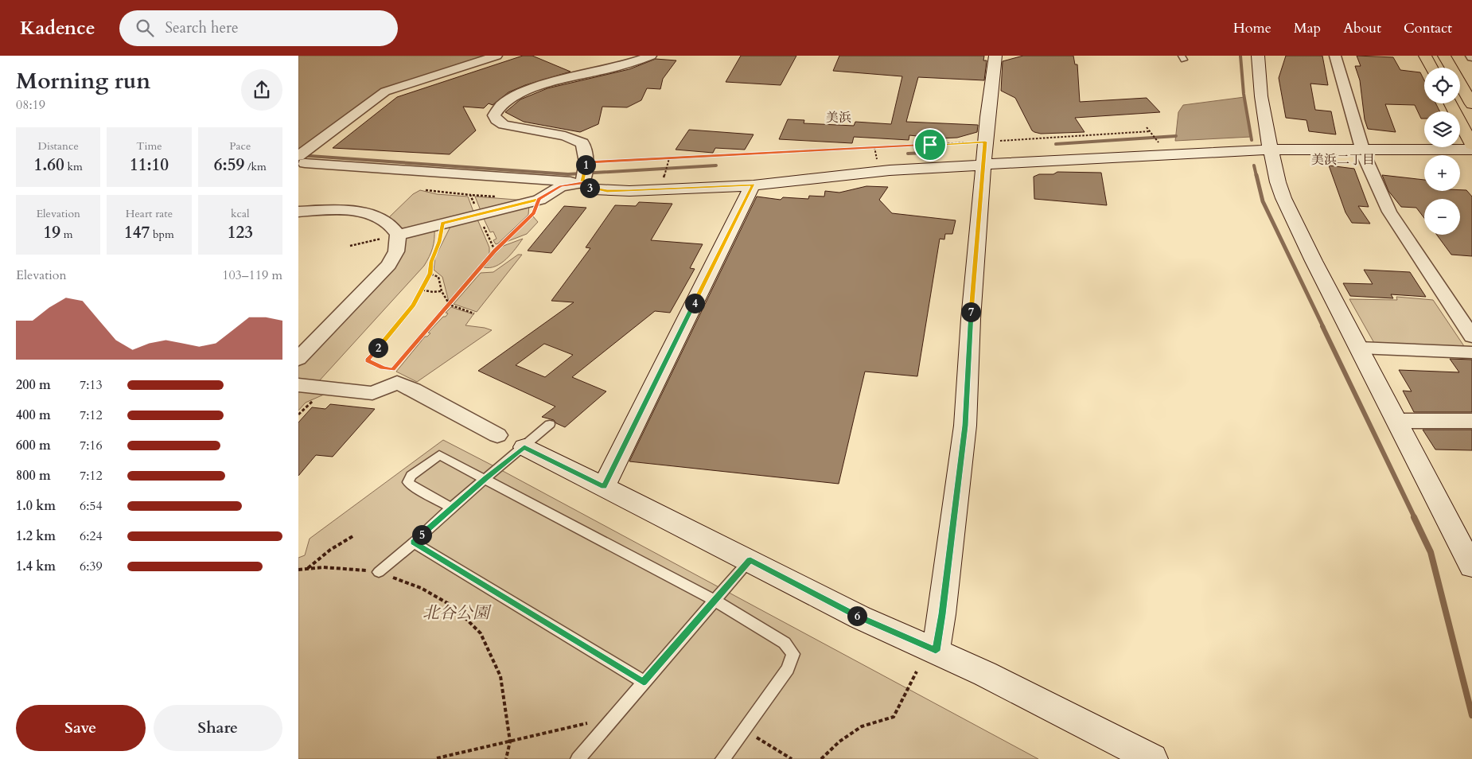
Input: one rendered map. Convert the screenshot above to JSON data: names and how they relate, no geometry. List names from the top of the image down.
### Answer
{
  "districts": ["美浜", "美浜二丁目"],
  "parks": ["北谷公園"],
  "page": {
    "header": "Kadence",
    "search": "Search here",
    "nav": [
      "Home",
      "Map",
      "About",
      "Contact"
    ],
    "heading": ["Morning run", "08:19"],
    "map_buttons": ["+", "−"],
    "stats": [
      ["Distance", "1.60 km"],
      ["Time", "11:10"],
      ["Pace", "6:59 /km"],
      ["Elevation", "19 m"],
      ["Heart rate", "147 bpm"],
      ["kcal", "123"]
    ],
    "pins": [
      "1",
      "3",
      "4",
      "7",
      "2",
      "5",
      "6"
    ],
    "chart": ["Elevation", "103–119 m"],
    "list": [
      {
        "name": "200 m",
        "note": "7:13"
      },
      {
        "name": "400 m",
        "note": "7:12"
      },
      {
        "name": "600 m",
        "note": "7:16"
      },
      {
        "name": "800 m",
        "note": "7:12"
      },
      {
        "name": "1.0 km",
        "note": "6:54"
      },
      {
        "name": "1.2 km",
        "note": "6:24"
      },
      {
        "name": "1.4 km",
        "note": "6:39"
      }
    ],
    "buttons": ["Save", "Share"]
  }
}
